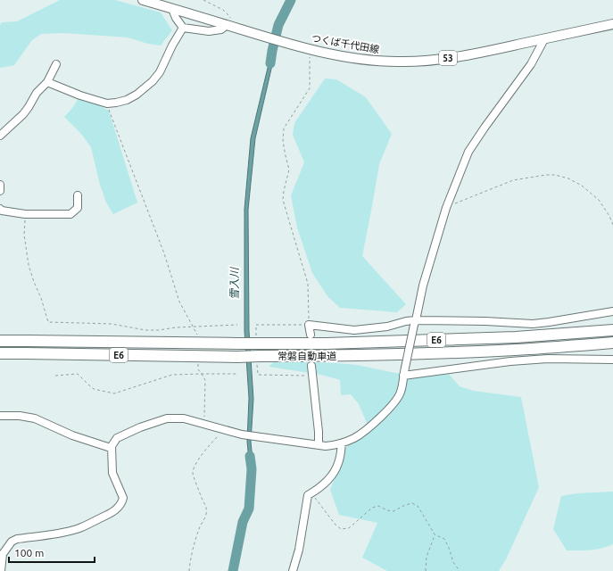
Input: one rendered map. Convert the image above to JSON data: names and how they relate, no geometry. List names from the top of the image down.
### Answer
{
  "streets": {
    "highway": ["E6", "常磐自動車道"],
    "main road": ["つくば千代田線", "53"]
  },
  "water": ["雪入川"],
  "scale_bar": "100 m"
}
